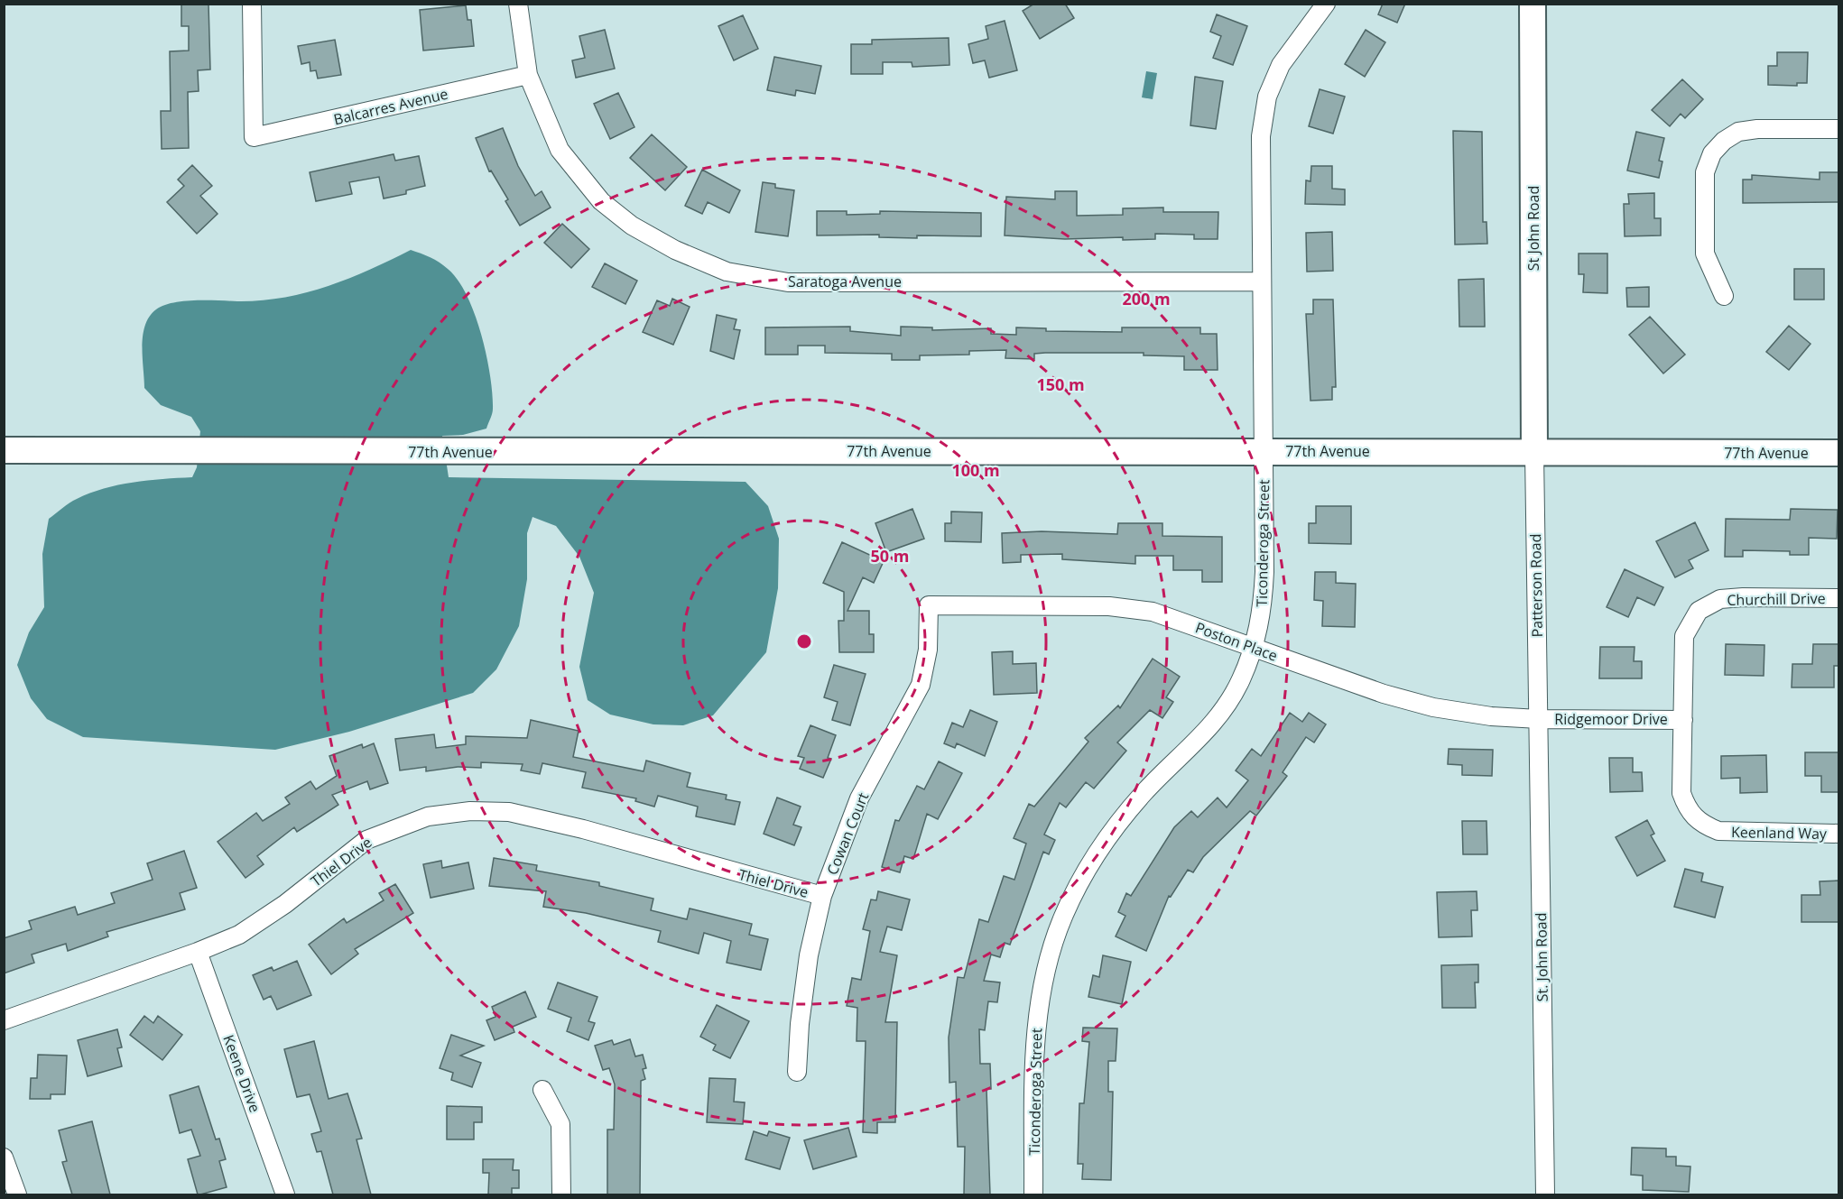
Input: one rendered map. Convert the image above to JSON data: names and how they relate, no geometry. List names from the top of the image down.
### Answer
{
  "streets": {
    "street": [
      "Balcarres Avenue",
      "St John Road",
      "Saratoga Avenue",
      "77th Avenue",
      "Ticonderoga Street",
      "Patterson Road",
      "Churchill Drive",
      "Poston Place",
      "Ridgemoor Drive",
      "Keenland Way",
      "Cowan Court",
      "Thiel Drive",
      "St. John Road",
      "Keene Drive"
    ]
  },
  "crossings": [
    ["Balcarres Avenue", "Saratoga Avenue"],
    ["St John Road", "77th Avenue"],
    ["St John Road", "Patterson Road"],
    ["Saratoga Avenue", "Ticonderoga Street"],
    ["77th Avenue", "Ticonderoga Street"],
    ["77th Avenue", "Patterson Road"],
    ["Ticonderoga Street", "Poston Place"],
    ["Patterson Road", "Poston Place"],
    ["Patterson Road", "Ridgemoor Drive"],
    ["Patterson Road", "St. John Road"],
    ["Churchill Drive", "Ridgemoor Drive"],
    ["Churchill Drive", "Keenland Way"],
    ["Poston Place", "Ridgemoor Drive"],
    ["Poston Place", "Cowan Court"],
    ["Poston Place", "St. John Road"],
    ["Ridgemoor Drive", "Keenland Way"],
    ["Ridgemoor Drive", "St. John Road"],
    ["Cowan Court", "Thiel Drive"],
    ["Thiel Drive", "Keene Drive"]
  ],
  "rings": [
    "200 m",
    "150 m",
    "100 m",
    "50 m"
  ]
}
